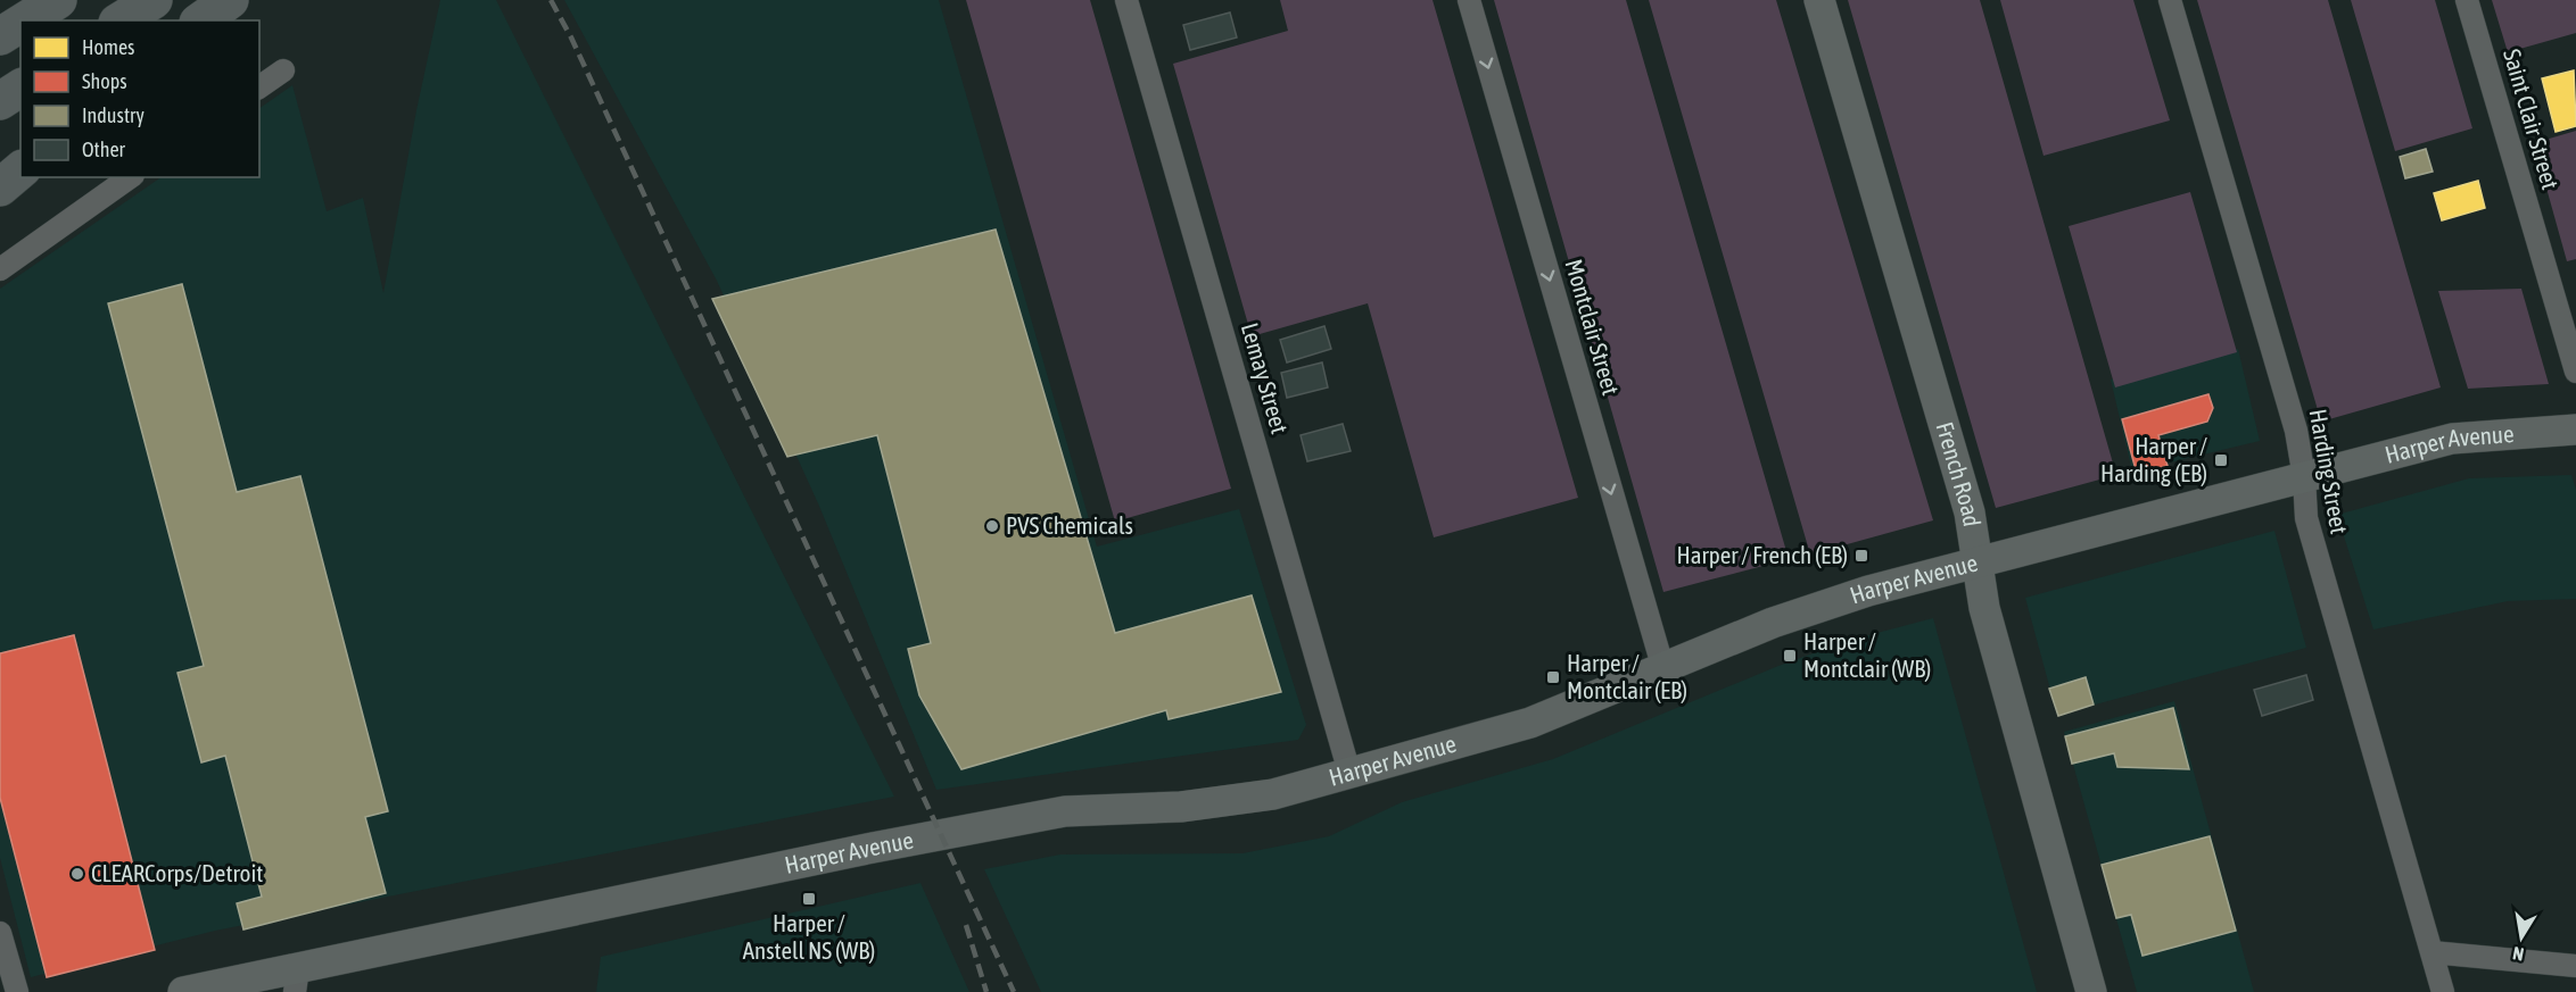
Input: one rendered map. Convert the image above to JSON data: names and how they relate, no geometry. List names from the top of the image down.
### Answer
{
  "streets": {
    "main road": ["Harper Avenue", "French Road"],
    "street": [
      "Saint Clair Street",
      "Montclair Street",
      "Lemay Street",
      "Harding Street"
    ]
  },
  "crossings": [
    ["Montclair Street", "Harper Avenue"],
    ["Lemay Street", "Harper Avenue"],
    ["Harper Avenue", "Harding Street"],
    ["Harper Avenue", "French Road"]
  ],
  "one_way": ["Montclair Street"],
  "places": {
    "transit": [
      "Harper / Harding (EB)",
      "Harper / French (EB)",
      "Harper / Montclair (WB)",
      "Harper / Montclair (EB)",
      "Harper / Anstell NS (WB)"
    ],
    "other": ["PVS Chemicals", "CLEARCorps/Detroit"]
  },
  "legend": [
    "Homes",
    "Shops",
    "Industry",
    "Other"
  ],
  "north": "bottom"
}
